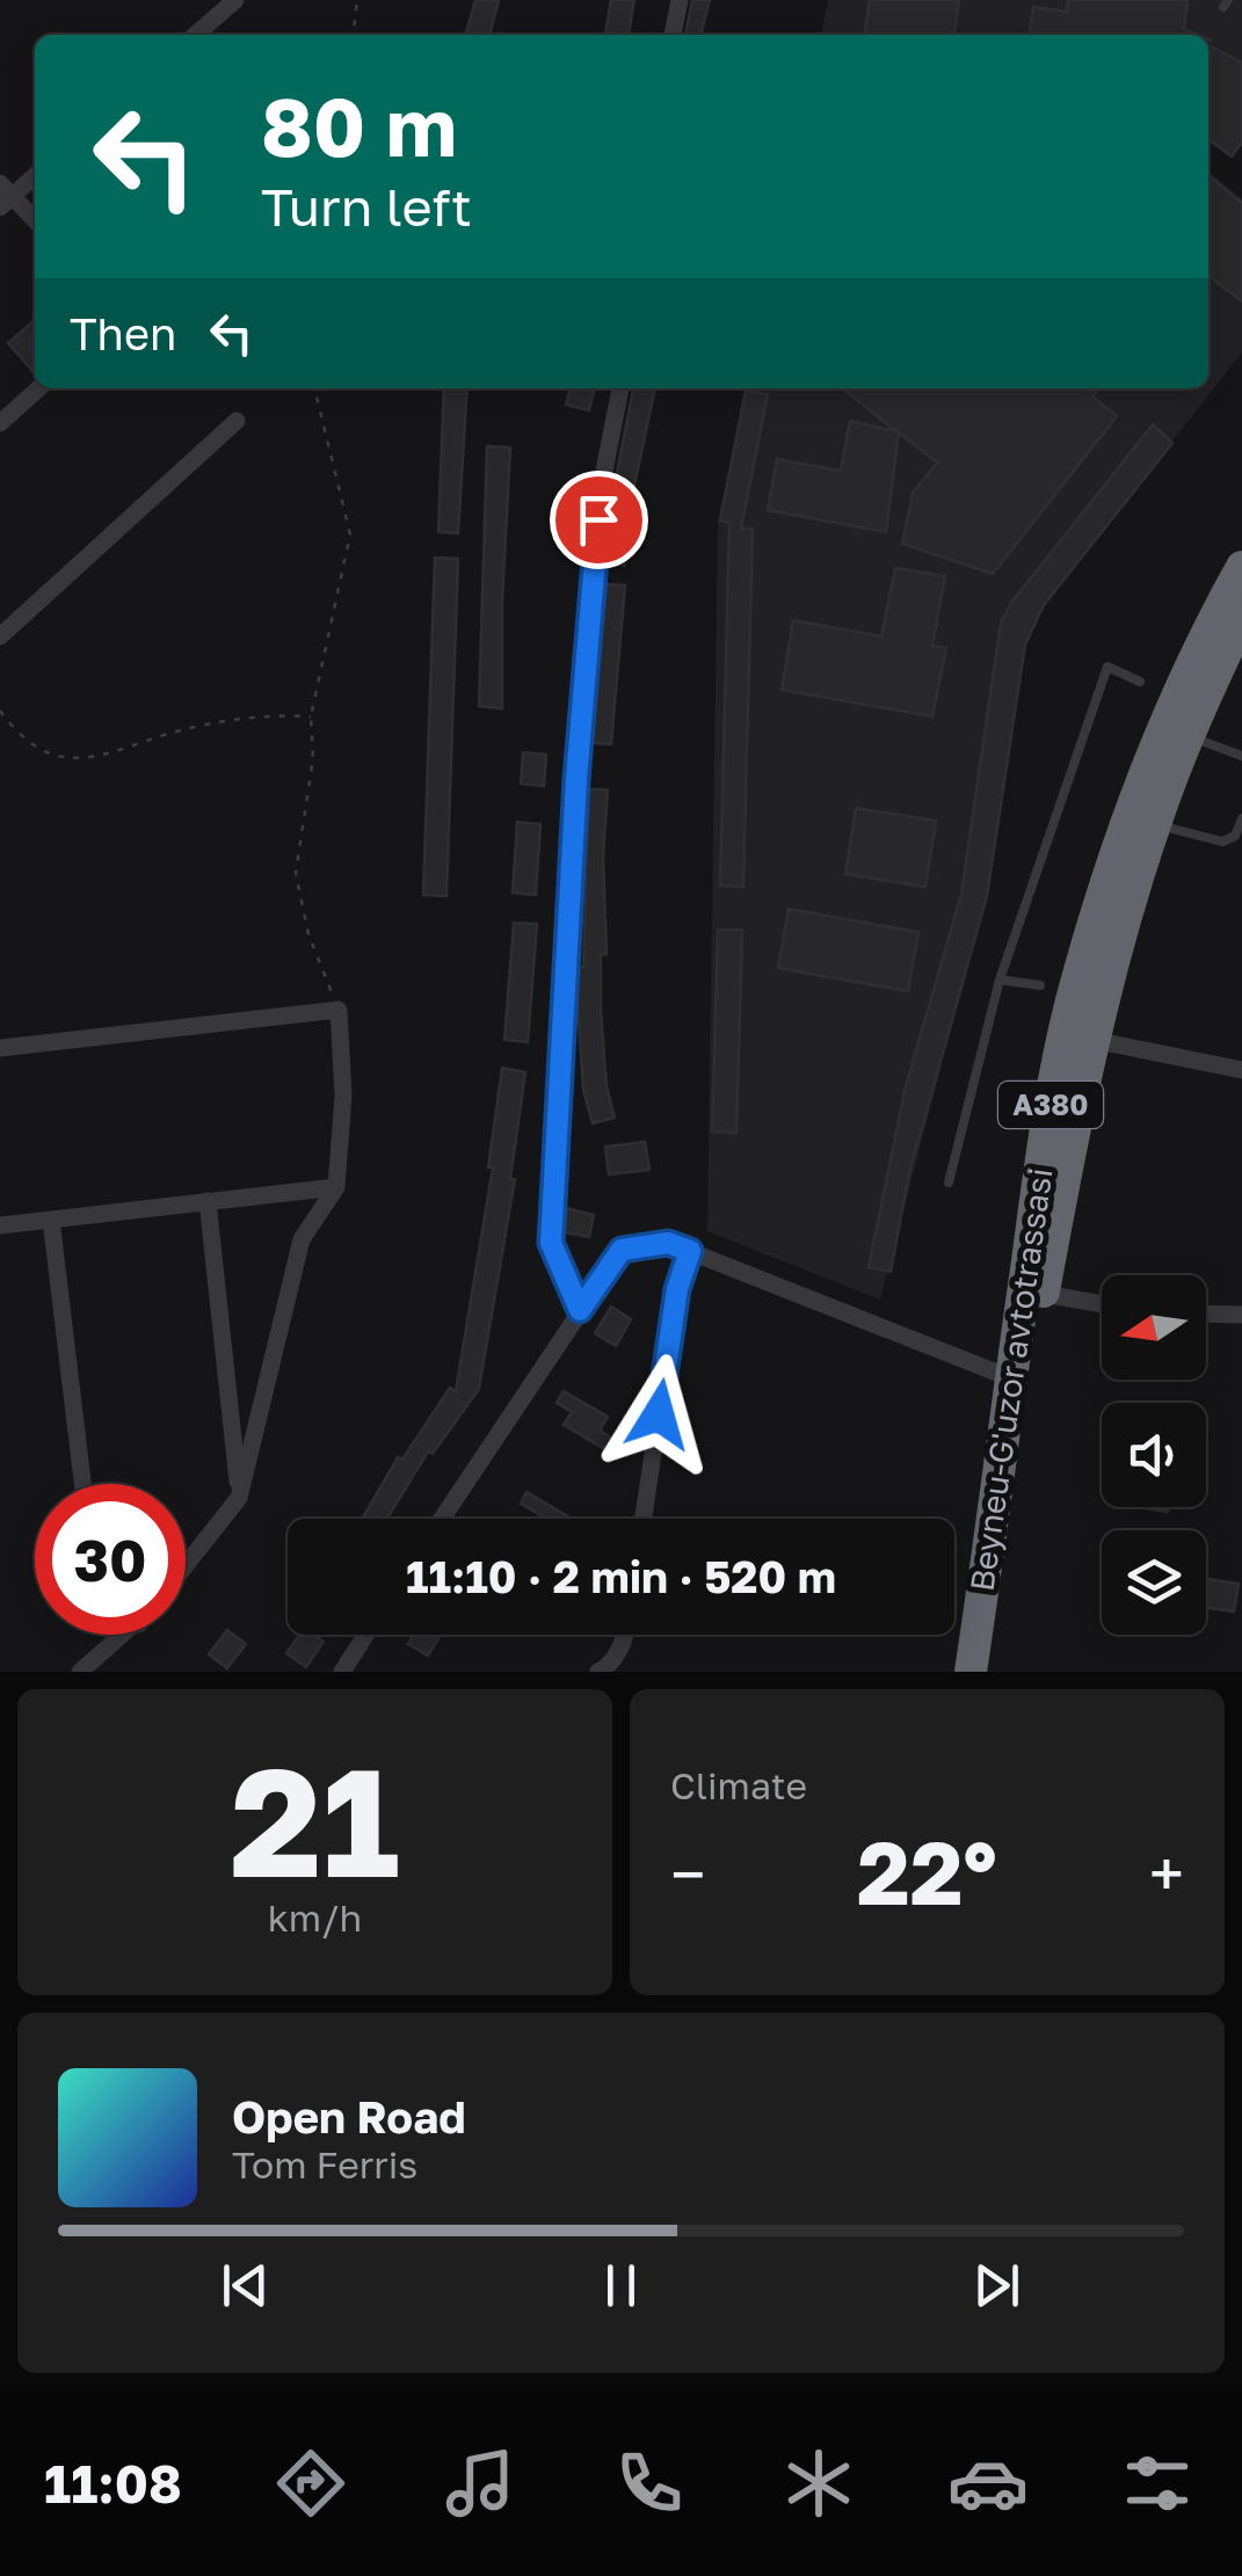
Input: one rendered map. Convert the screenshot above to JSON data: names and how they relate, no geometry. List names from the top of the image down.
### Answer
{
  "streets": {
    "highway": ["A380", "Beyneu-G'uzor avtotrassasi"]
  },
  "north": "left",
  "page": {
    "turn": ["80 m", "Turn left"],
    "then": "Then",
    "limit": "30",
    "trip": "11:10 · 2 min · 520 m",
    "tile": [
      ["21", "km/h"],
      "Climate"
    ],
    "heat": ["−", "22°", "+"],
    "song": ["Open Road", "Tom Ferris"],
    "tabs": "11:08"
  }
}
